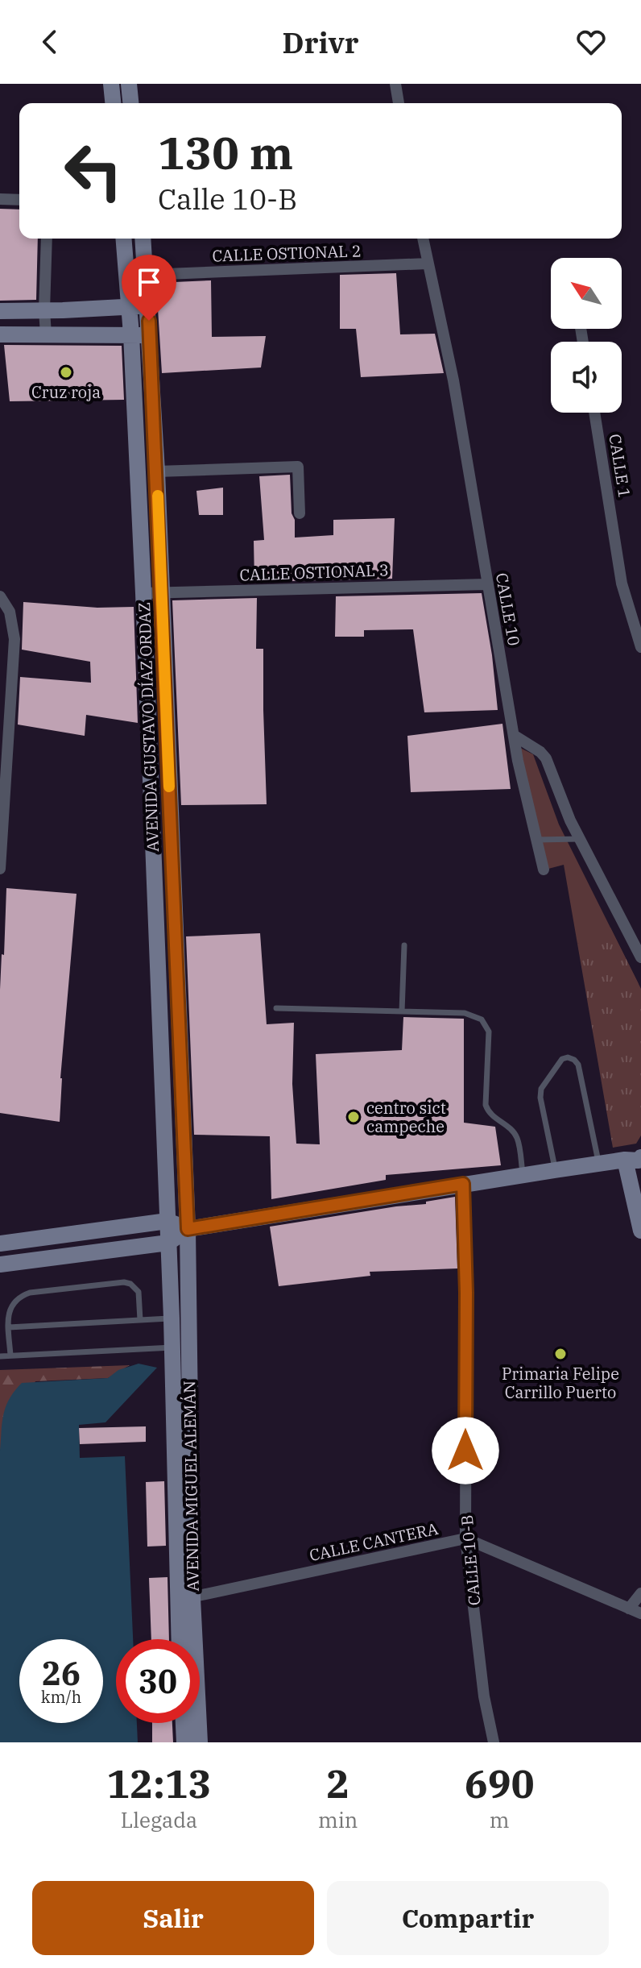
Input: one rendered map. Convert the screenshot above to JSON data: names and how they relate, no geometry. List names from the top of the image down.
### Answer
{
  "streets": {
    "street": [
      "CALLE OSTIONAL 2",
      "CALLE 1",
      "CALLE OSTIONAL 3",
      "CALLE 10",
      "AVENIDA GUSTAVO DÍAZ ORDAZ",
      "AVENIDA MIGUEL ALEMÁN",
      "CALLE CANTERA",
      "CALLE 10-B"
    ]
  },
  "crossings": [
    ["CALLE OSTIONAL 2", "CALLE 10"],
    ["CALLE OSTIONAL 2", "AVENIDA GUSTAVO DÍAZ ORDAZ"],
    ["CALLE OSTIONAL 3", "CALLE 10"],
    ["CALLE OSTIONAL 3", "AVENIDA GUSTAVO DÍAZ ORDAZ"],
    ["AVENIDA GUSTAVO DÍAZ ORDAZ", "AVENIDA MIGUEL ALEMÁN"],
    ["AVENIDA MIGUEL ALEMÁN", "CALLE CANTERA"],
    ["CALLE CANTERA", "CALLE 10-B"]
  ],
  "places": ["Cruz roja", "centro sict campeche", "Primaria Felipe Carrillo Puerto"],
  "north": "top left",
  "page": {
    "header": "Drivr",
    "turn": ["130 m", "Calle 10-B"],
    "speed": "26 km/h",
    "limit": "30",
    "eta": [
      "12:13",
      "Llegada",
      "2",
      "min",
      "690",
      "m"
    ],
    "buttons": ["Salir", "Compartir"]
  }
}
